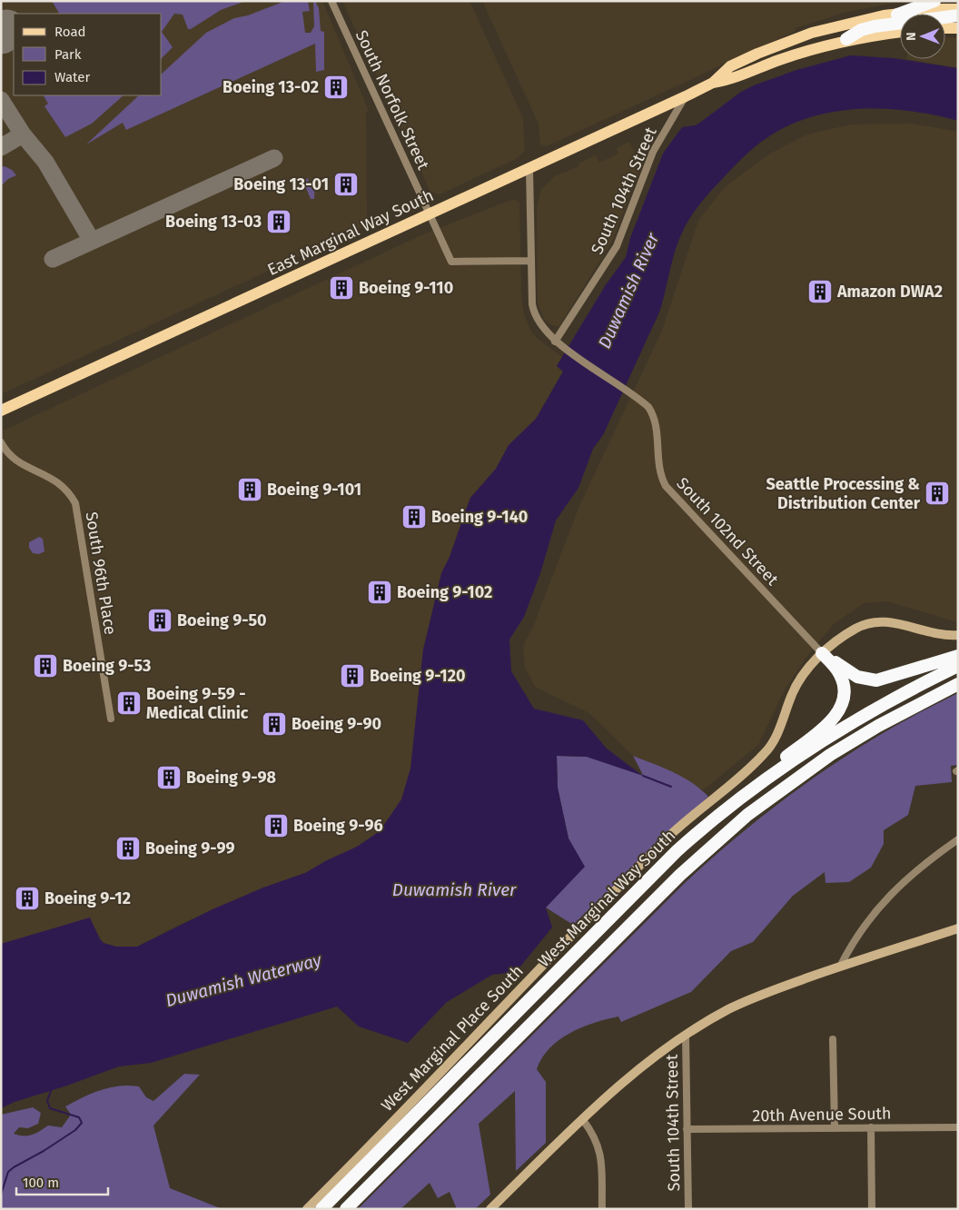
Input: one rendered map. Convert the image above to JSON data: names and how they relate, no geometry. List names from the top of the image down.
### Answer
{
  "streets": {
    "highway": ["West Marginal Way South"],
    "main road": ["East Marginal Way South"],
    "street": [
      "South Norfolk Street",
      "South 104th Street",
      "South 102nd Street",
      "South 96th Place",
      "West Marginal Place South",
      "20th Avenue South"
    ]
  },
  "crossings": [
    ["South Norfolk Street", "East Marginal Way South"],
    ["South Norfolk Street", "South 102nd Street"],
    ["South 104th Street", "East Marginal Way South"],
    ["South 104th Street", "South 102nd Street"],
    ["South 104th Street", "20th Avenue South"],
    ["East Marginal Way South", "South 102nd Street"],
    ["South 102nd Street", "West Marginal Place South"]
  ],
  "water": ["Duwamish River", "Duwamish Waterway"],
  "places": {
    "building": [
      "Boeing 13-02",
      "Boeing 13-01",
      "Boeing 13-03",
      "Boeing 9-110",
      "Amazon DWA2",
      "Boeing 9-101",
      "Seattle Processing & Distribution Center",
      "Boeing 9-140",
      "Boeing 9-102",
      "Boeing 9-50",
      "Boeing 9-53",
      "Boeing 9-120",
      "Boeing 9-59 - Medical Clinic",
      "Boeing 9-90",
      "Boeing 9-98",
      "Boeing 9-96",
      "Boeing 9-99",
      "Boeing 9-12"
    ]
  },
  "legend": ["Road", "Park", "Water"],
  "scale_bar": "100 m",
  "north": "left"
}
